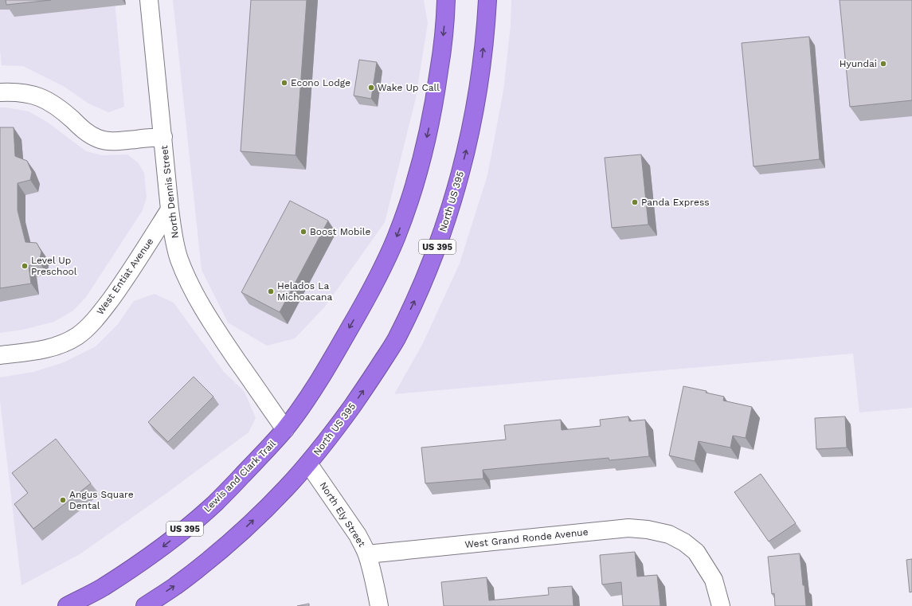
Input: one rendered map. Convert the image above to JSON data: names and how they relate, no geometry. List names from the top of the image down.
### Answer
{
  "streets": {
    "highway": ["North US 395", "US 395", "Lewis and Clark Trail"],
    "street": [
      "North Dennis Street",
      "West Entiat Avenue",
      "North Ely Street",
      "West Grand Ronde Avenue"
    ]
  },
  "crossings": [
    ["North Dennis Street", "US 395"],
    ["North Dennis Street", "West Entiat Avenue"],
    ["North Dennis Street", "Lewis and Clark Trail"],
    ["North US 395", "US 395"],
    ["North US 395", "North Ely Street"],
    ["US 395", "Lewis and Clark Trail"],
    ["US 395", "North Ely Street"],
    ["North Ely Street", "West Grand Ronde Avenue"]
  ],
  "places": [
    "Hyundai",
    "Econo Lodge",
    "Wake Up Call",
    "Panda Express",
    "Boost Mobile",
    "Level Up Preschool",
    "Helados La Michoacana",
    "Angus Square Dental"
  ]
}
